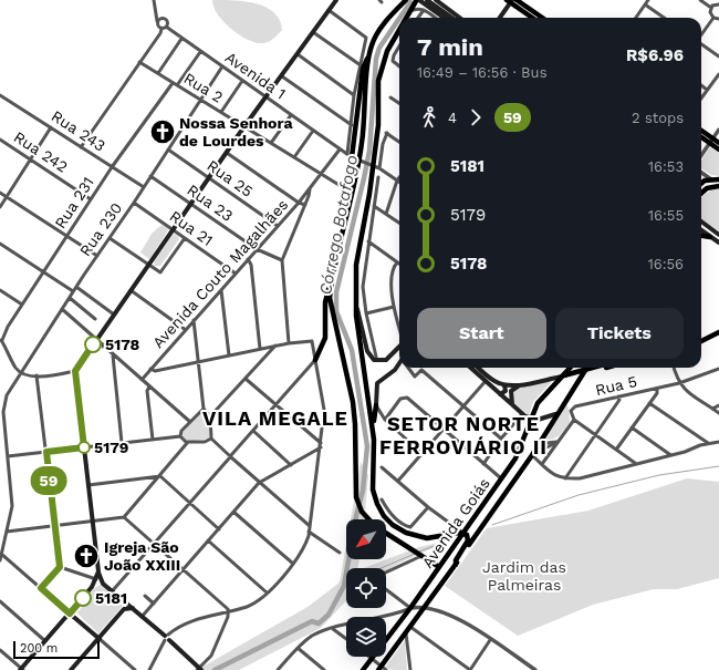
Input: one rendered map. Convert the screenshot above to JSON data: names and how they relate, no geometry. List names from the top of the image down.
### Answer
{
  "streets": {
    "main road": ["Avenida Goiás"],
    "street": [
      "Avenida 1",
      "Rua 2",
      "Rua 243",
      "Rua 242",
      "Rua 25",
      "Rua 231",
      "Rua 23",
      "Rua 21",
      "Rua 230",
      "Avenida Couto Magalhães",
      "Rua 5"
    ]
  },
  "crossings": [
    ["Avenida 1", "Rua 230"],
    ["Avenida 1", "Avenida Couto Magalhães"],
    ["Rua 2", "Rua 231"],
    ["Rua 2", "Rua 230"],
    ["Rua 2", "Avenida Couto Magalhães"],
    ["Rua 243", "Rua 231"],
    ["Rua 243", "Rua 230"],
    ["Rua 242", "Rua 231"],
    ["Rua 25", "Rua 230"],
    ["Rua 25", "Avenida Couto Magalhães"],
    ["Rua 23", "Rua 230"],
    ["Rua 23", "Avenida Couto Magalhães"],
    ["Rua 21", "Rua 230"],
    ["Rua 21", "Avenida Couto Magalhães"]
  ],
  "districts": ["VILA MEGALE", "SETOR NORTE FERROVIÁRIO II"],
  "water": ["Córrego Botafogo"],
  "parks": ["Jardim das Palmeiras"],
  "places": {
    "church": ["Nossa Senhora de Lourdes", "Igreja São João XXIII"],
    "other": ["5178", "5179", "5181"]
  },
  "lines": ["bus line 59"],
  "scale_bar": "200 m",
  "north": "bottom left",
  "page": {
    "on_map": "59",
    "heading": ["7 min", "16:49 – 16:56 · Bus", "R$6.96"],
    "legs": ["4", "59", "2 stops"],
    "list": [
      {
        "name": "5181",
        "value": "16:53"
      },
      {
        "name": "5179",
        "value": "16:55"
      },
      {
        "name": "5178",
        "value": "16:56"
      }
    ],
    "buttons": ["Start", "Tickets"],
    "scale": "200 m"
  }
}
